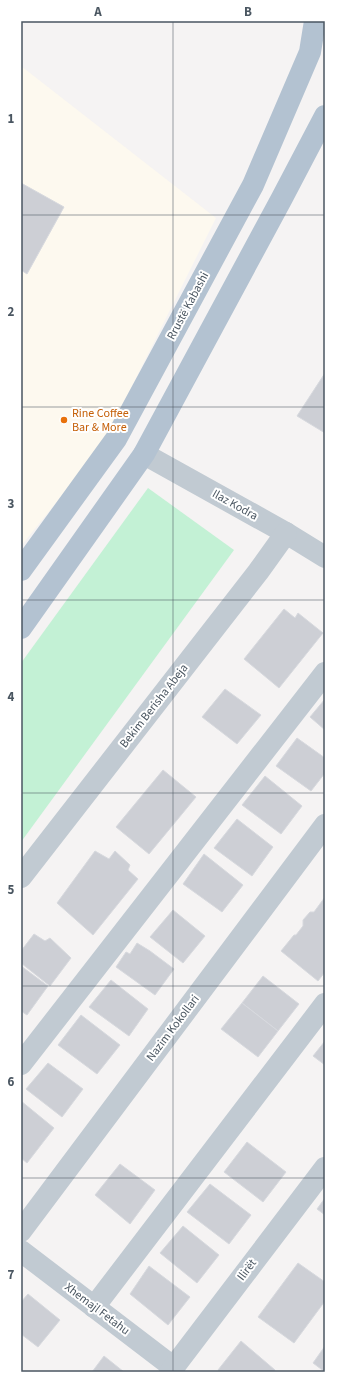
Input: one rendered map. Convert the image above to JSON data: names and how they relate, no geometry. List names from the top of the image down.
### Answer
{
  "streets": {
    "main road": ["Rrustë Kabashi"],
    "street": [
      "Ilaz Kodra",
      "Bekim Berisha Abeja",
      "Nazim Kokollari",
      "Ilirët",
      "Xhemajl Fetahu"
    ]
  },
  "crossings": [
    ["Ilaz Kodra", "Bekim Berisha Abeja"],
    ["Ilirët", "Xhemajl Fetahu"]
  ],
  "places": ["Rine Coffee Bar & More"],
  "grid": {
    "columns": ["A", "B"],
    "rows": [
      "1",
      "2",
      "3",
      "4",
      "5",
      "6",
      "7"
    ]
  }
}
